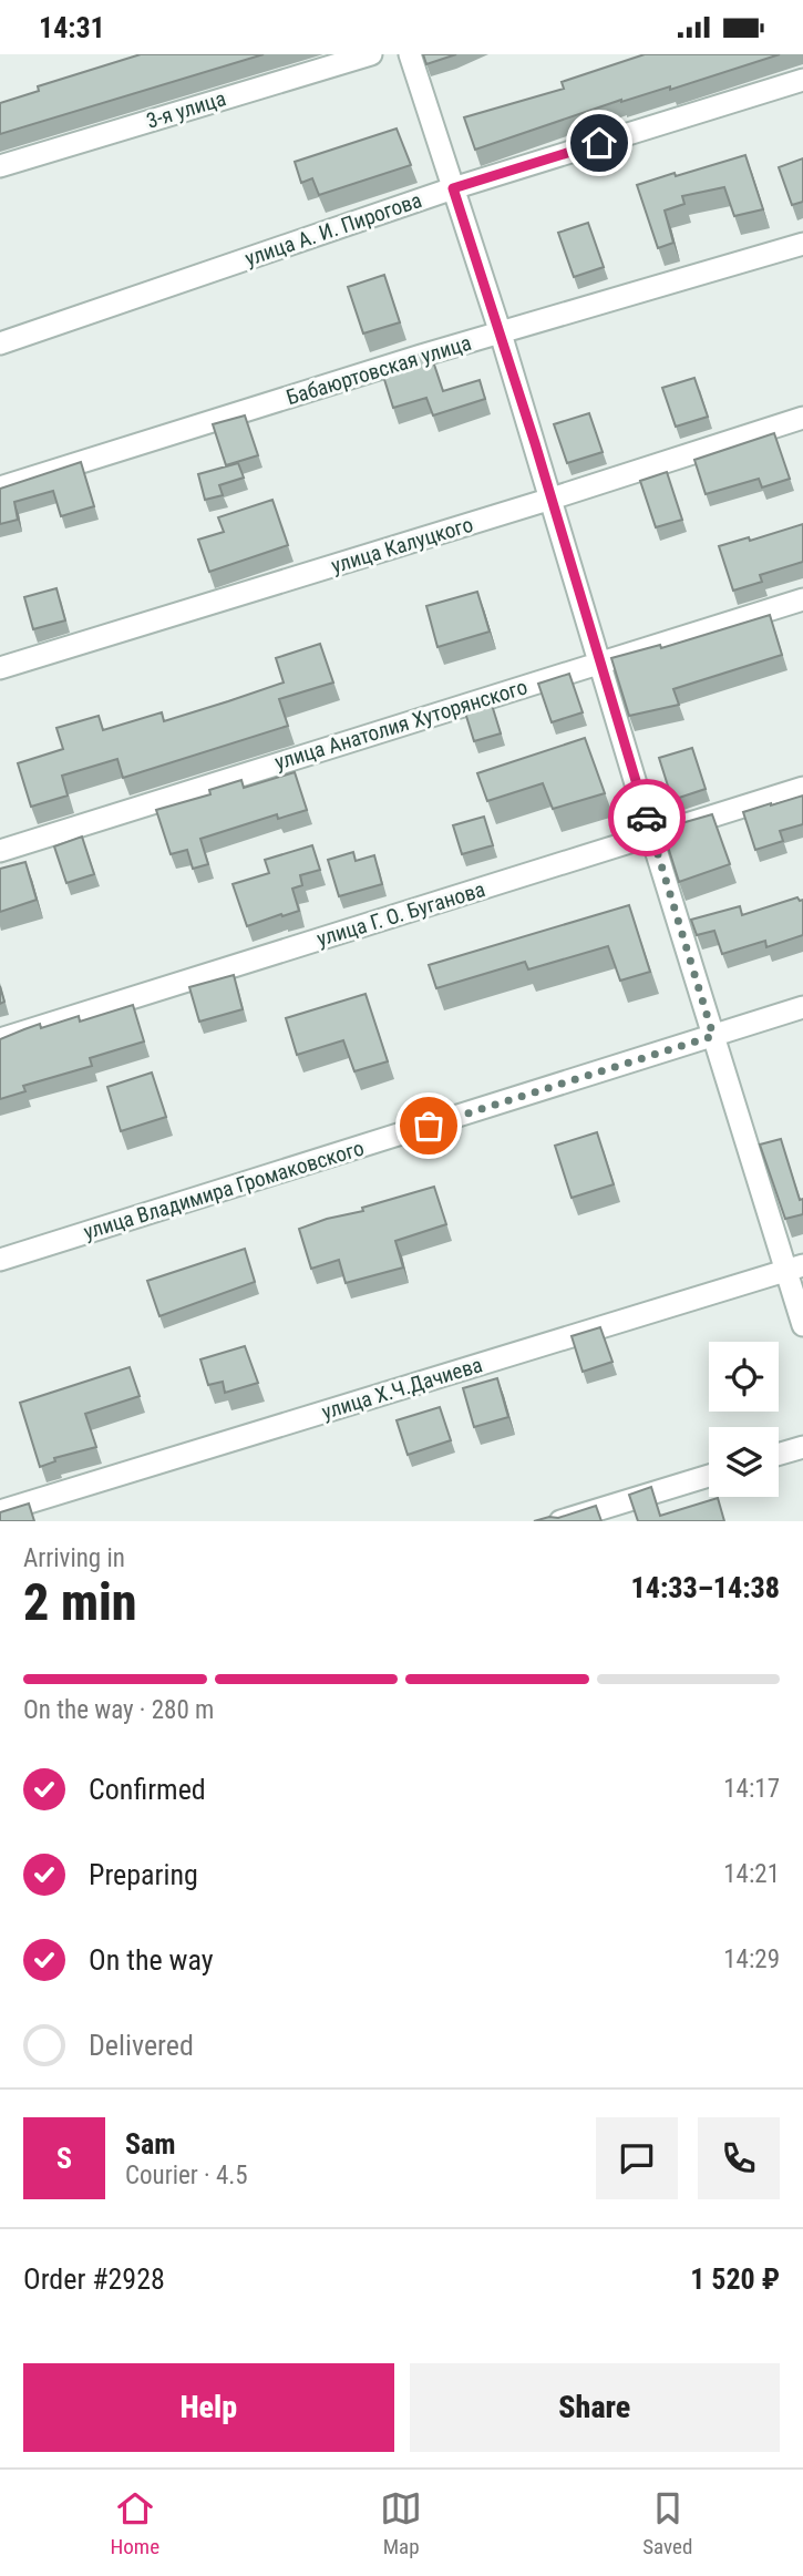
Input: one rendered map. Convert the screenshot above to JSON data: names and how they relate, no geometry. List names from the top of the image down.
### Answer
{
  "streets": {
    "street": [
      "3-я улица",
      "улица А. И. Пирогова",
      "Бабаюртовская улица",
      "улица Калуцкого",
      "улица Анатолия Хуторянского",
      "улица Г. О. Буганова",
      "улица Владимира Громаковского",
      "улица Х.Ч.Дачиева"
    ]
  },
  "page": {
    "status": "14:31",
    "heading": ["2 min", "Arriving in", "14:33–14:38"],
    "panel": [
      "Sam",
      "Courier · 4.5",
      "Order #2928",
      "1 520 ₽"
    ],
    "bar": "On the way · 280 m",
    "list": [
      ["Confirmed", "14:17"],
      ["Preparing", "14:21"],
      ["On the way", "14:29"],
      "Delivered"
    ],
    "round": "S",
    "buttons": ["Help", "Share"],
    "tabs": ["Home", "Map", "Saved"]
  }
}
